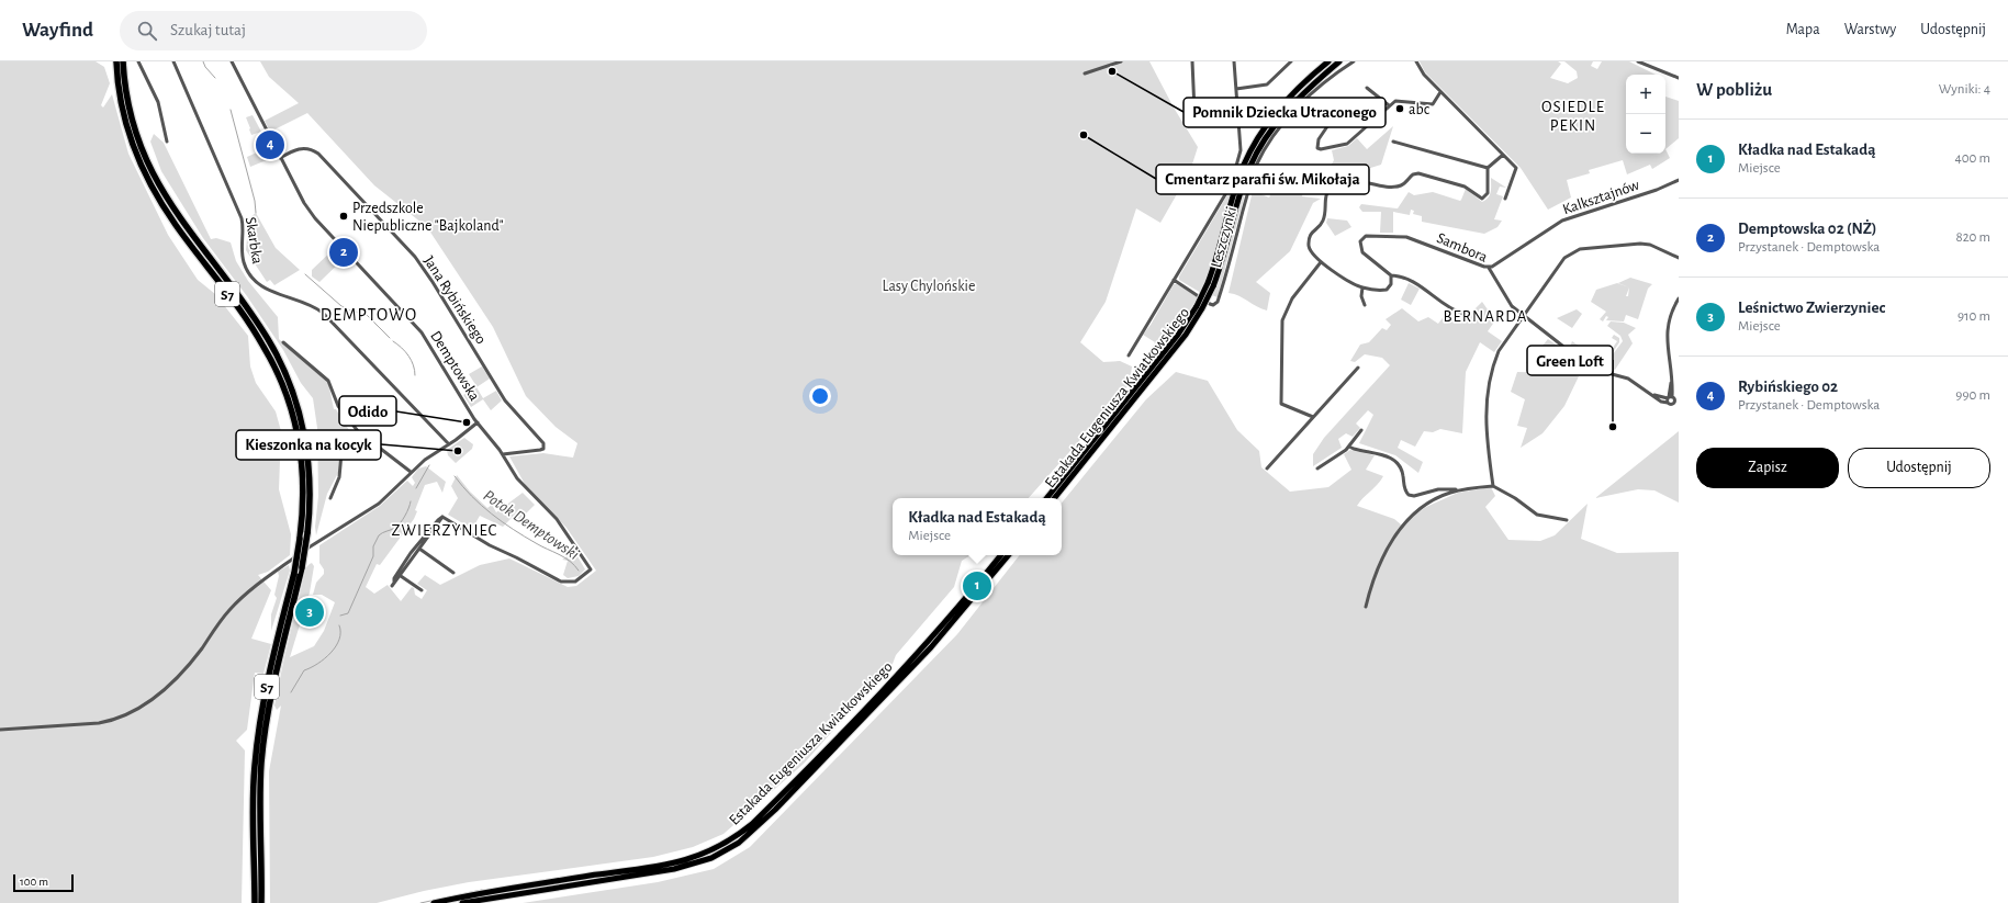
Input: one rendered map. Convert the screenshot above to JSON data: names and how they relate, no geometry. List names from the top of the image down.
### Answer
{
  "streets": {
    "highway": ["S7", "Estakada Eugeniusza Kwiatkowskiego"],
    "street": [
      "Kalksztajnów",
      "Leszczynki",
      "Skarbka",
      "Sambora",
      "Jana Rybińskiego",
      "Demptowska"
    ]
  },
  "crossings": [
    ["Kalksztajnów", "Sambora"],
    ["Jana Rybińskiego", "Demptowska"]
  ],
  "districts": [
    "OSIEDLE PEKIN",
    "DEMPTOWO",
    "BERNARDA",
    "ZWIERZYNIEC"
  ],
  "water": ["Potok Demptowski"],
  "parks": ["Lasy Chylońskie"],
  "places": [
    "Pomnik Dziecka Utraconego",
    "abc",
    "Cmentarz parafii św. Mikołaja",
    "Przedszkole Niepubliczne \"Bajkoland\"",
    "Odido",
    "Green Loft",
    "Kieszonka na kocyk"
  ],
  "scale_bar": "100 m",
  "page": {
    "header": "Wayfind",
    "search": "Szukaj tutaj",
    "nav": ["Mapa", "Warstwy", "Udostępnij"],
    "heading": ["W pobliżu", "Wyniki: 4"],
    "map_buttons": ["+", "−"],
    "list": [
      {
        "mark": "1",
        "name": "Kładka nad Estakadą",
        "note": "Miejsce",
        "value": "400 m"
      },
      {
        "mark": "2",
        "name": "Demptowska 02 (NŻ)",
        "note": "Przystanek · Demptowska",
        "value": "820 m"
      },
      {
        "mark": "3",
        "name": "Leśnictwo Zwierzyniec",
        "note": "Miejsce",
        "value": "910 m"
      },
      {
        "mark": "4",
        "name": "Rybińskiego 02",
        "note": "Przystanek · Demptowska",
        "value": "990 m"
      }
    ],
    "pins": [
      "4",
      "2",
      "1",
      "3"
    ],
    "buttons": ["Zapisz", "Udostępnij"],
    "popup": ["Kładka nad Estakadą", "Miejsce"],
    "scale": "100 m"
  }
}
